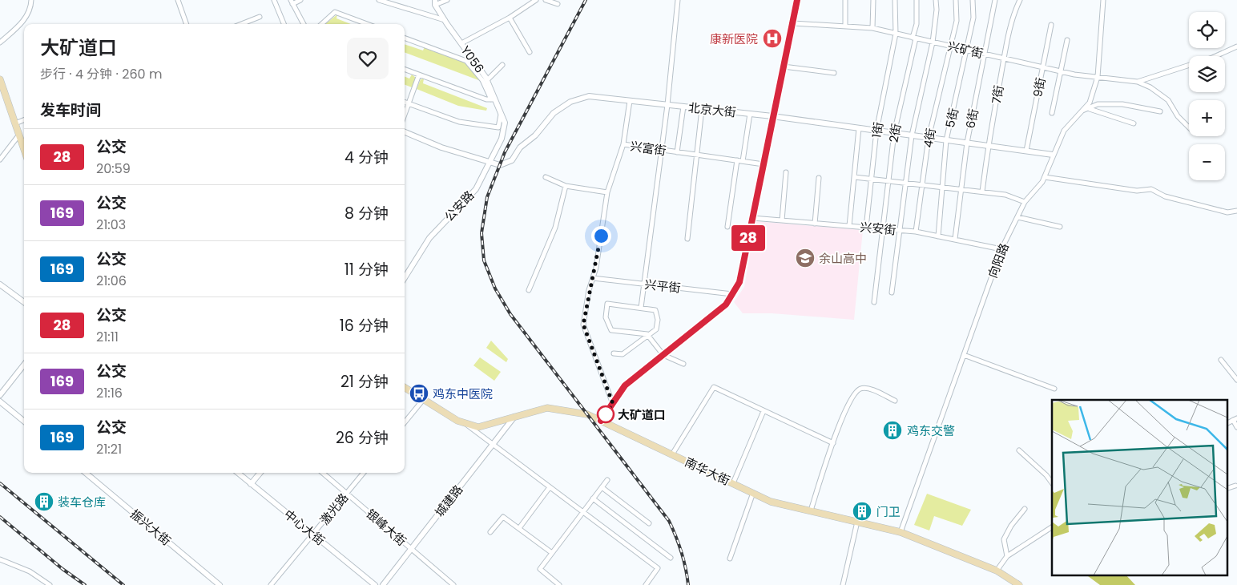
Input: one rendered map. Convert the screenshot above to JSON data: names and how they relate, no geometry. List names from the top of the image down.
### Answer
{
  "streets": {
    "main road": ["南华大街"],
    "street": [
      "兴矿街",
      "Y056",
      "9街",
      "7街",
      "北京大街",
      "5街",
      "6街",
      "1街",
      "2街",
      "4街",
      "兴富街",
      "公安路",
      "兴安街",
      "向阳路",
      "兴平街",
      "城建路",
      "激光路",
      "振兴大街",
      "中心大街",
      "银峰大街"
    ]
  },
  "crossings": [
    ["兴矿街", "9街"],
    ["兴矿街", "7街"],
    ["兴矿街", "5街"],
    ["兴矿街", "6街"],
    ["兴矿街", "1街"],
    ["兴矿街", "2街"],
    ["兴矿街", "4街"],
    ["兴矿街", "向阳路"],
    ["Y056", "公安路"],
    ["9街", "北京大街"],
    ["7街", "北京大街"],
    ["北京大街", "5街"],
    ["北京大街", "6街"],
    ["北京大街", "1街"],
    ["北京大街", "2街"],
    ["北京大街", "4街"],
    ["北京大街", "公安路"],
    ["北京大街", "向阳路"],
    ["5街", "兴安街"],
    ["6街", "兴安街"],
    ["1街", "兴安街"],
    ["2街", "兴安街"],
    ["4街", "兴安街"],
    ["兴富街", "兴平街"],
    ["兴安街", "向阳路"],
    ["向阳路", "南华大街"],
    ["南华大街", "城建路"],
    ["城建路", "银峰大街"],
    ["激光路", "中心大街"],
    ["激光路", "银峰大街"]
  ],
  "places": {
    "hospital": ["康新医院"],
    "school or university": ["余山高中"],
    "bus stop": ["鸡东中医院"],
    "other": ["大矿道口"],
    "building": ["鸡东交警", "装车仓库", "门卫"]
  },
  "lines": ["bus line 28"],
  "page": {
    "on_map": "28",
    "map_buttons": ["+", "−"],
    "heading": [
      ["大矿道口", "步行 · 4 分钟 · 260 m"],
      "发车时间"
    ],
    "list": [
      {
        "mark": "28",
        "name": "公交",
        "note": "20:59",
        "value": "4 分钟"
      },
      {
        "mark": "169",
        "name": "公交",
        "note": "21:03",
        "value": "8 分钟"
      },
      {
        "mark": "169",
        "name": "公交",
        "note": "21:06",
        "value": "11 分钟"
      },
      {
        "mark": "28",
        "name": "公交",
        "note": "21:11",
        "value": "16 分钟"
      },
      {
        "mark": "169",
        "name": "公交",
        "note": "21:16",
        "value": "21 分钟"
      },
      {
        "mark": "169",
        "name": "公交",
        "note": "21:21",
        "value": "26 分钟"
      }
    ]
  }
}
